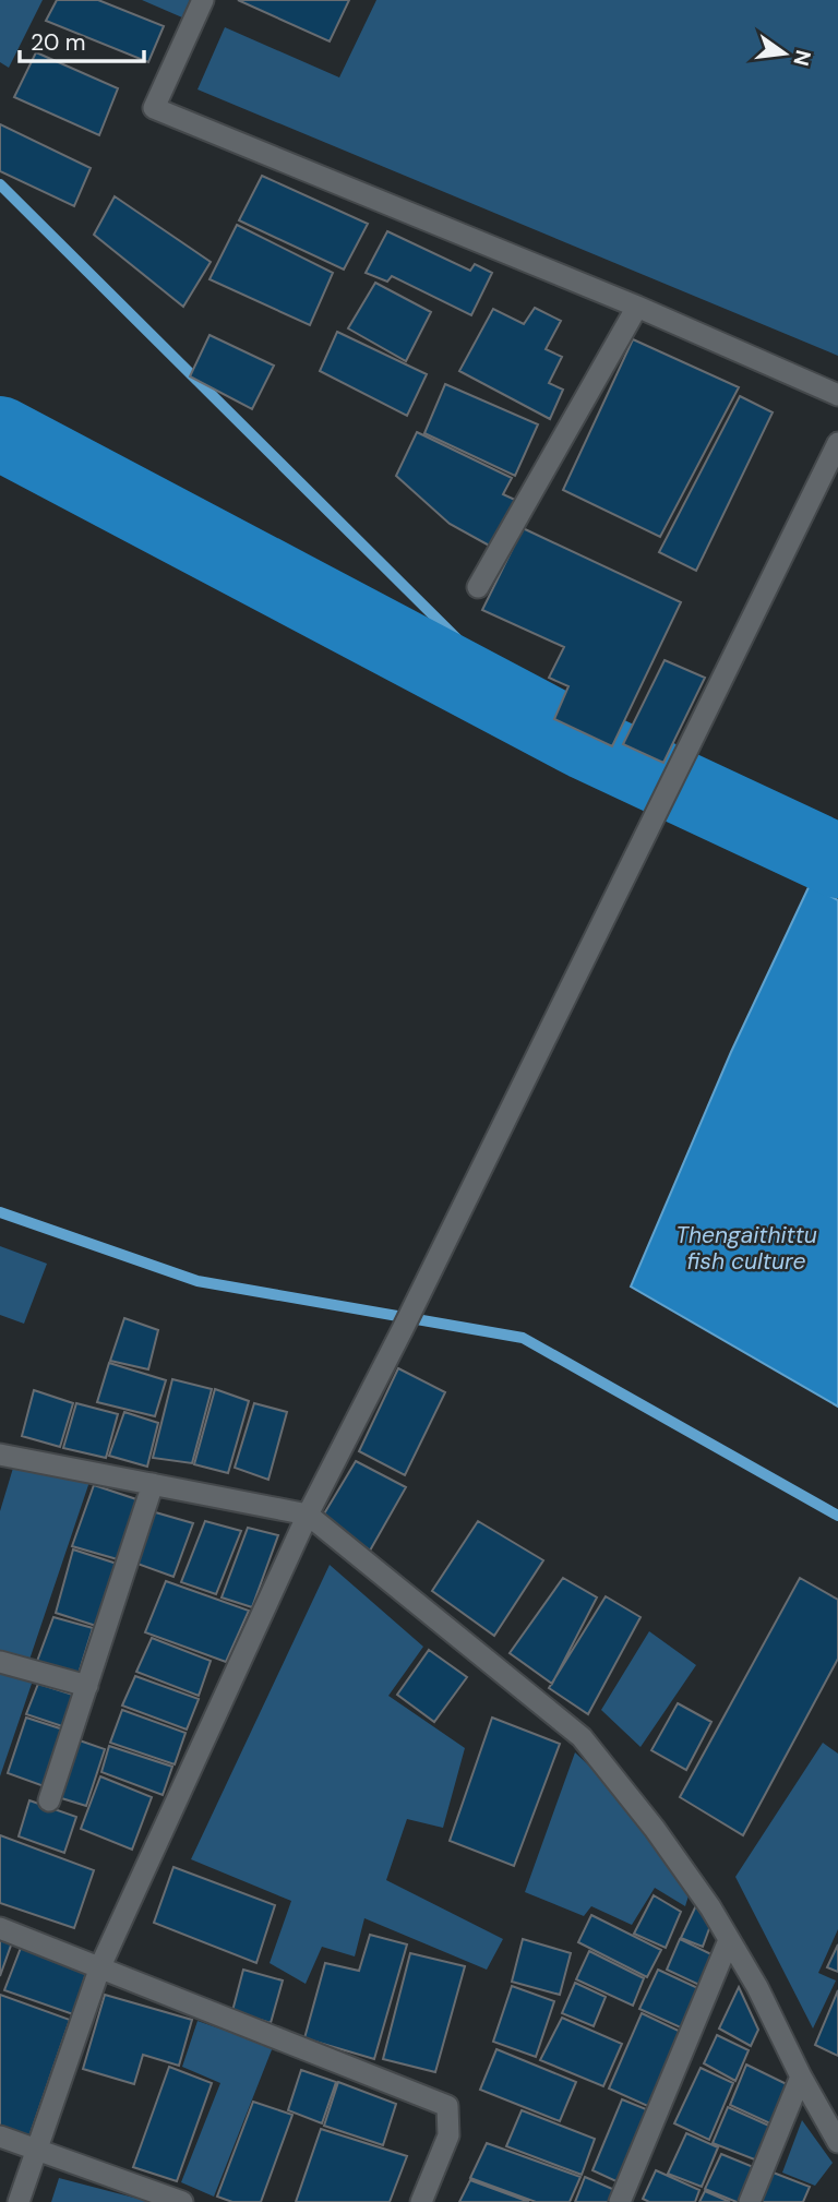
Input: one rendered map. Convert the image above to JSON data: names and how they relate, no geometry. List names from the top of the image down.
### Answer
{
  "water": ["Thengaithittu fish culture"],
  "scale_bar": "20 m",
  "north": "right"
}
